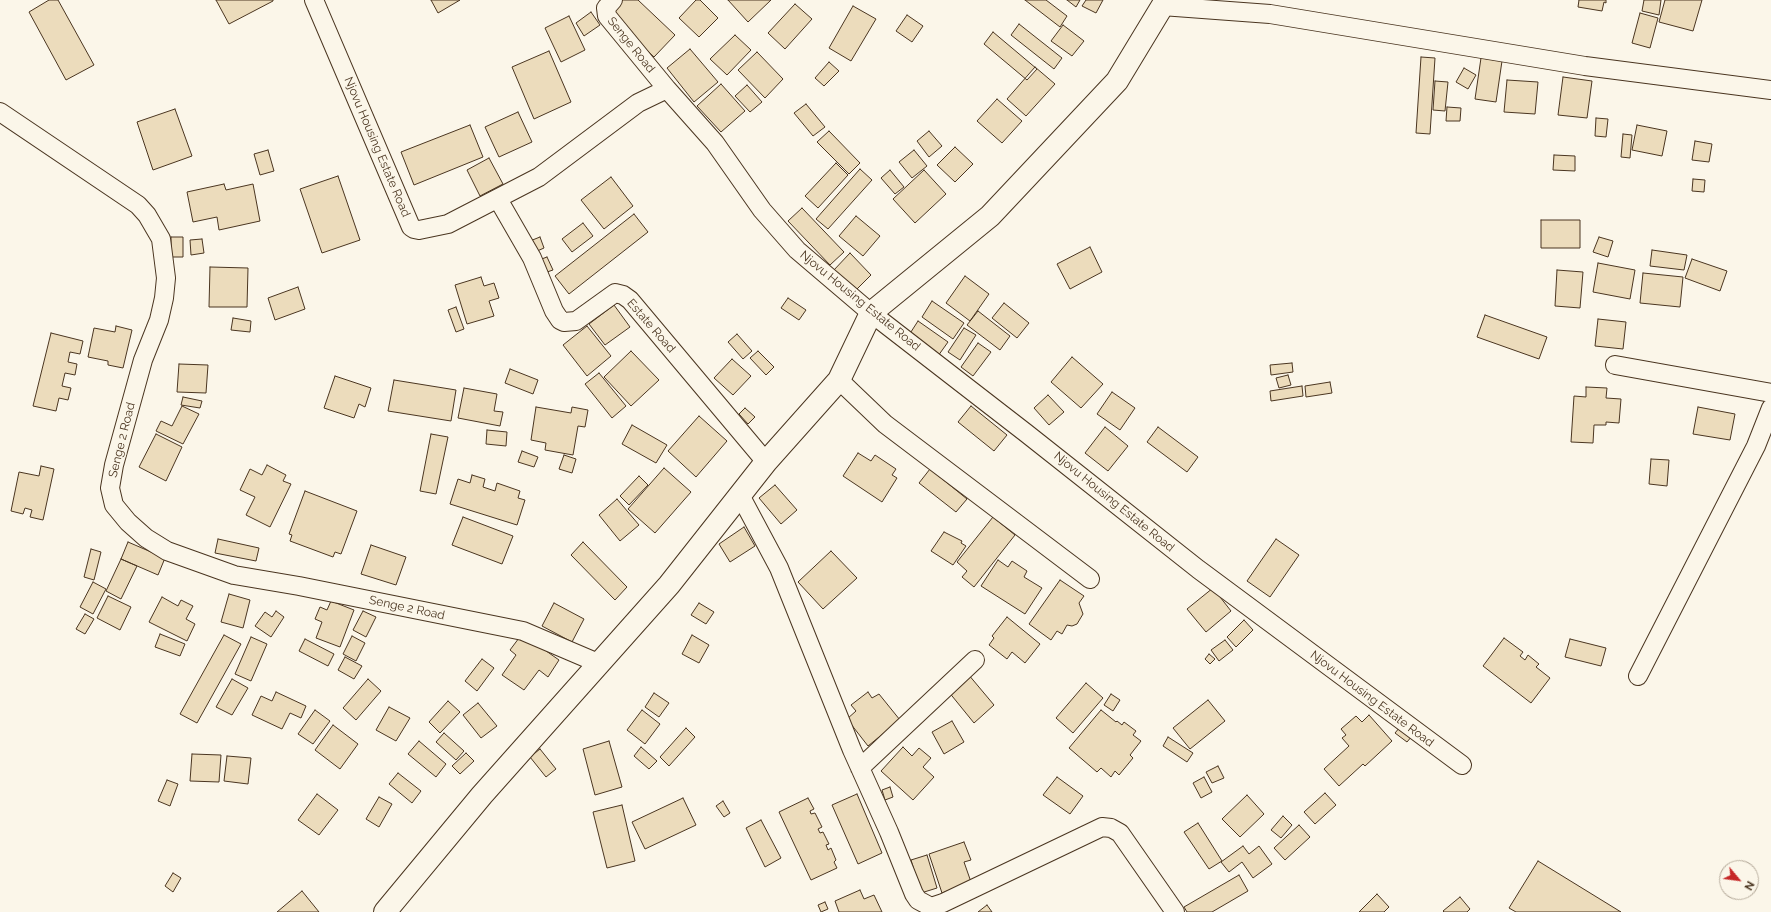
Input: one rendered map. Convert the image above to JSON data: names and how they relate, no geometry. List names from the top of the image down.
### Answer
{
  "streets": {
    "street": [
      "Senge Road",
      "Njovu Housing Estate Road",
      "Estate Road",
      "Senge 2 Road"
    ]
  },
  "crossings": [
    ["Senge Road", "Njovu Housing Estate Road"],
    ["Njovu Housing Estate Road", "Estate Road"]
  ],
  "north": "bottom right"
}
